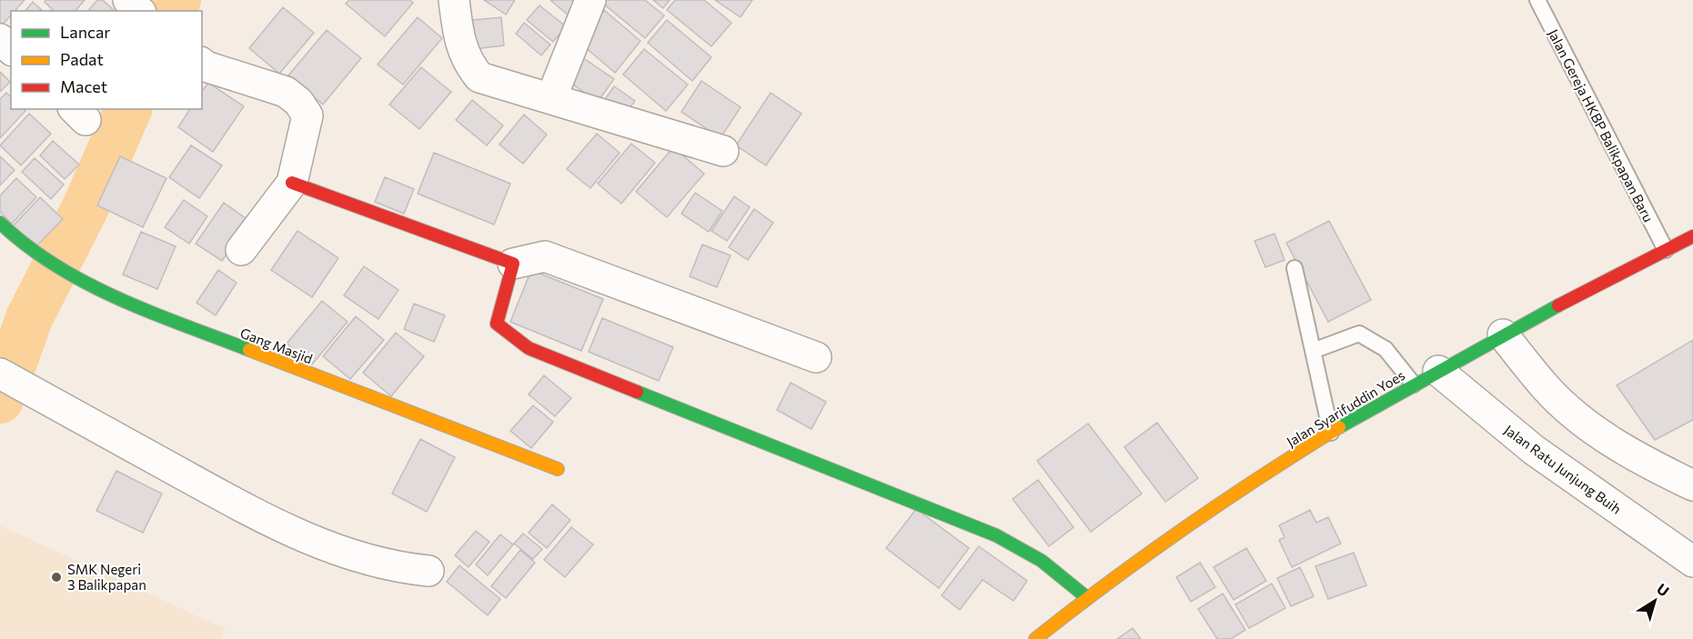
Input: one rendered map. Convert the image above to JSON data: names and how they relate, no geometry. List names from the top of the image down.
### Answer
{
  "streets": {
    "main road": ["Gang Masjid", "Jalan Syarifuddin Yoes"],
    "street": ["Jalan Ratu Junjung Buih"],
    "lane": ["Jalan Gereja HKBP Balikpapan Baru"]
  },
  "crossings": [
    ["Jalan Gereja HKBP Balikpapan Baru", "Jalan Syarifuddin Yoes"],
    ["Jalan Syarifuddin Yoes", "Jalan Ratu Junjung Buih"]
  ],
  "places": ["SMK Negeri 3 Balikpapan"],
  "legend": ["Lancar", "Padat", "Macet"],
  "north": "top right"
}
